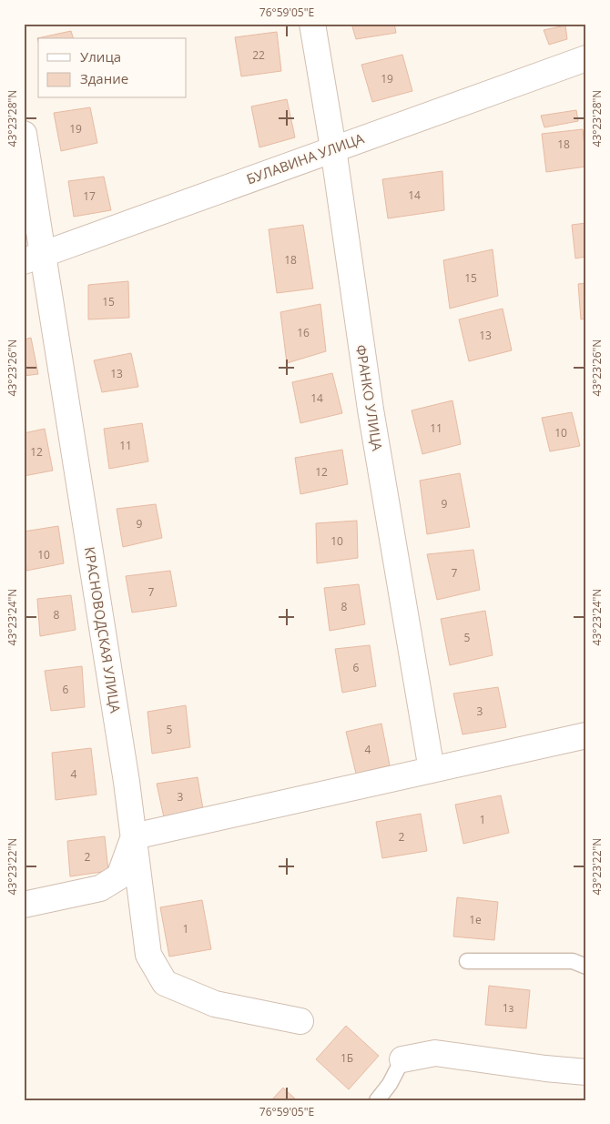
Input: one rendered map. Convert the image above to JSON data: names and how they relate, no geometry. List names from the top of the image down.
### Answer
{
  "streets": {
    "street": ["БУЛАВИНА УЛИЦА", "ФРАНКО УЛИЦА", "КРАСНОВОДСКАЯ УЛИЦА"]
  },
  "crossings": [
    ["БУЛАВИНА УЛИЦА", "ФРАНКО УЛИЦА"],
    ["БУЛАВИНА УЛИЦА", "КРАСНОВОДСКАЯ УЛИЦА"]
  ],
  "house_numbers": [
    "22",
    "19",
    "19",
    "18",
    "14",
    "17",
    "18",
    "15",
    "15",
    "16",
    "13",
    "13",
    "14",
    "11",
    "10",
    "11",
    "12",
    "12",
    "9",
    "9",
    "10",
    "10",
    "7",
    "7",
    "8",
    "8",
    "5",
    "6",
    "6",
    "3",
    "5",
    "4",
    "4",
    "3",
    "1",
    "2",
    "2",
    "1е",
    "1",
    "1з",
    "1Б"
  ],
  "legend": ["Улица", "Здание"],
  "coordinates": [
    "76°59'05\"E",
    "43°23'28\"N",
    "43°23'26\"N",
    "43°23'24\"N",
    "43°23'22\"N"
  ]
}
